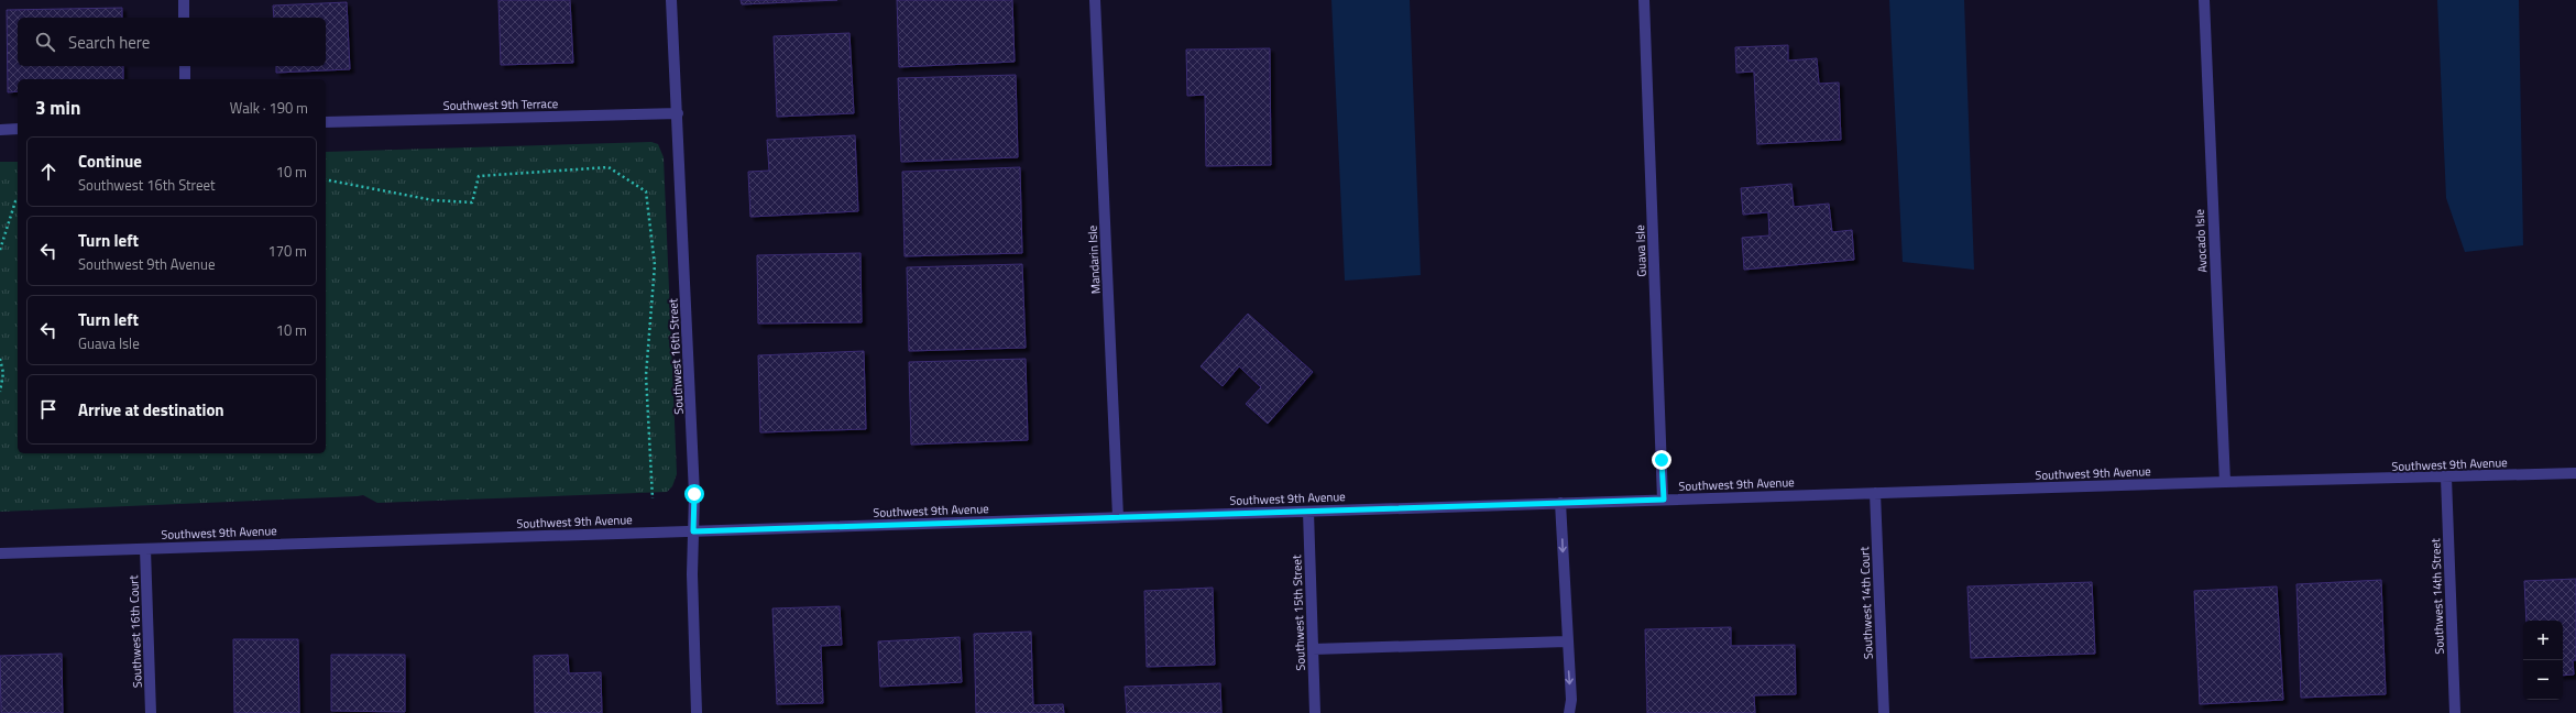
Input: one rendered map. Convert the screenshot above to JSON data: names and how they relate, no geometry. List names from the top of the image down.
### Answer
{
  "streets": {
    "street": [
      "Southwest 9th Terrace",
      "Avocado Isle",
      "Guava Isle",
      "Mandarin Isle",
      "Southwest 16th Street",
      "Southwest 9th Avenue",
      "Southwest 14th Street",
      "Southwest 14th Court",
      "Southwest 15th Street",
      "Southwest 16th Court"
    ]
  },
  "crossings": [
    ["Southwest 9th Terrace", "Southwest 16th Street"],
    ["Avocado Isle", "Southwest 9th Avenue"],
    ["Guava Isle", "Southwest 9th Avenue"],
    ["Mandarin Isle", "Southwest 9th Avenue"],
    ["Southwest 16th Street", "Southwest 9th Avenue"],
    ["Southwest 9th Avenue", "Southwest 14th Street"],
    ["Southwest 9th Avenue", "Southwest 14th Court"],
    ["Southwest 9th Avenue", "Southwest 15th Street"],
    ["Southwest 9th Avenue", "Southwest 16th Court"]
  ],
  "page": {
    "search": "Search here",
    "heading": ["3 min", "Walk · 190 m"],
    "list": [
      ["Continue", "Southwest 16th Street", "10 m"],
      ["Turn left", "Southwest 9th Avenue", "170 m"],
      ["Turn left", "Guava Isle", "10 m"],
      "Arrive at destination"
    ],
    "map_buttons": ["+", "−"]
  }
}
